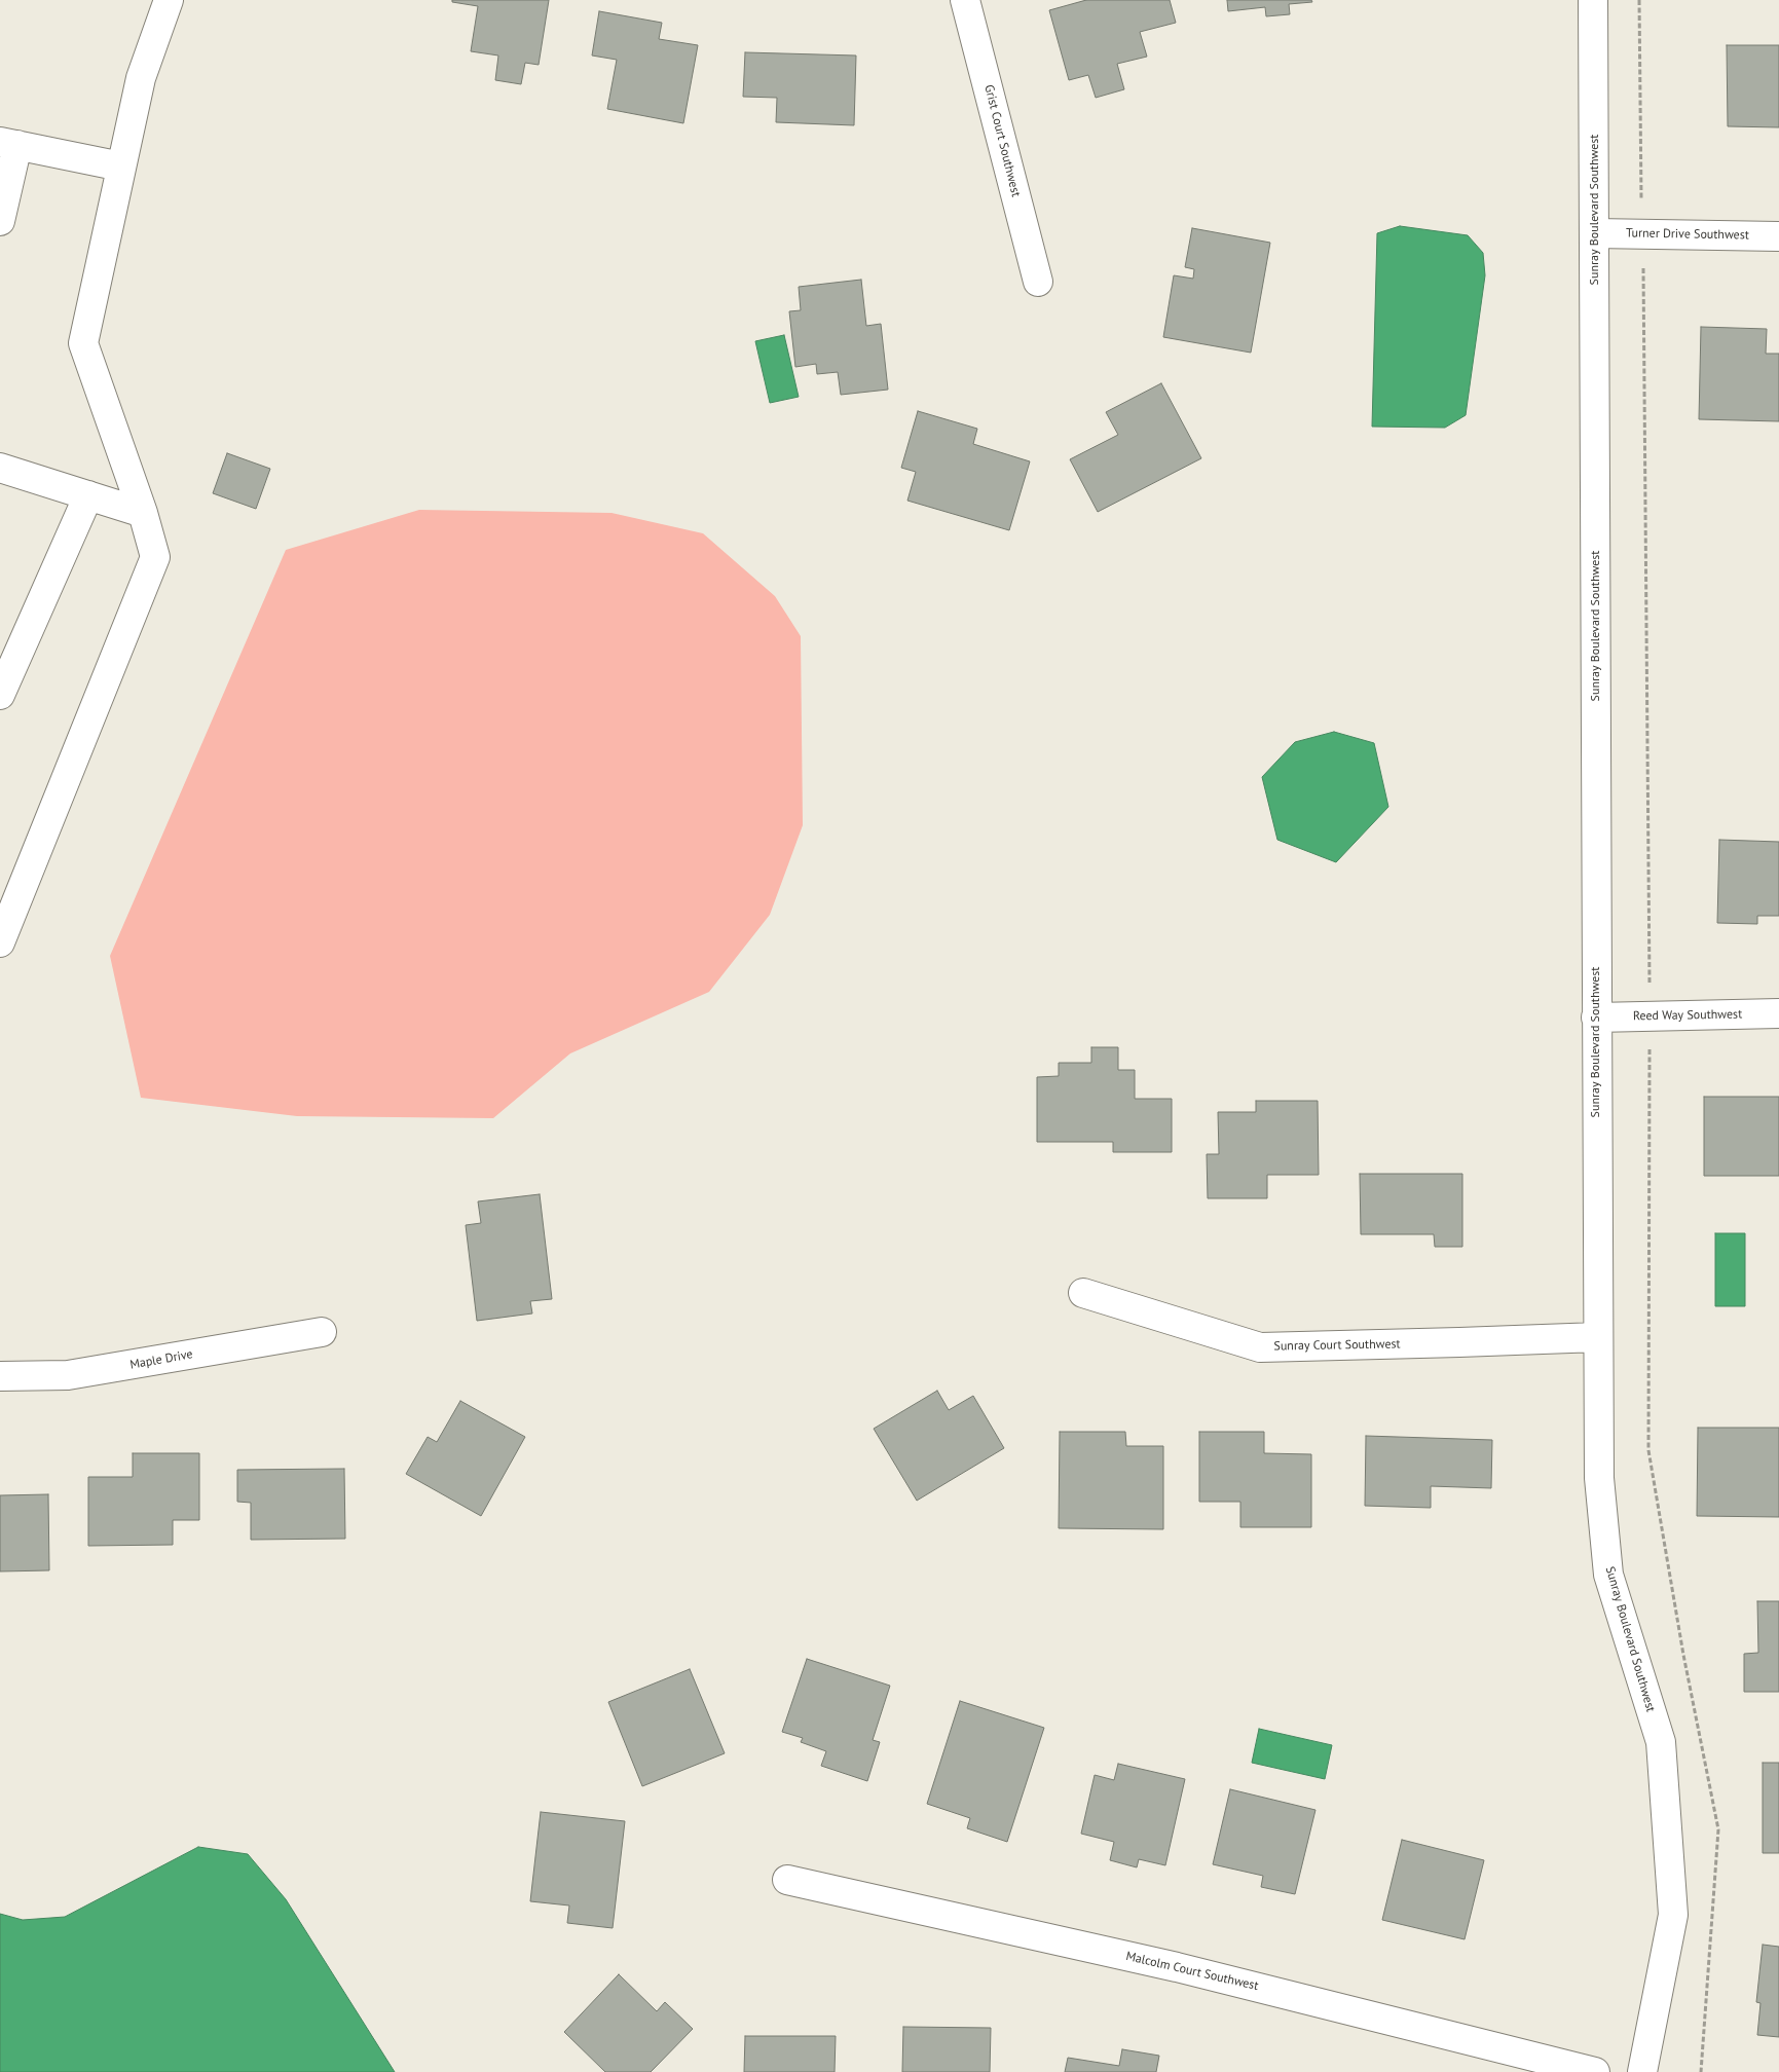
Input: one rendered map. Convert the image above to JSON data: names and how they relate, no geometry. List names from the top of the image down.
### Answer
{
  "streets": {
    "street": [
      "Grist Court Southwest",
      "Sunray Boulevard Southwest",
      "Turner Drive Southwest",
      "Reed Way Southwest",
      "Sunray Court Southwest",
      "Maple Drive",
      "Malcolm Court Southwest"
    ]
  },
  "crossings": [
    ["Sunray Boulevard Southwest", "Turner Drive Southwest"],
    ["Sunray Boulevard Southwest", "Reed Way Southwest"],
    ["Sunray Boulevard Southwest", "Sunray Court Southwest"]
  ]
}
